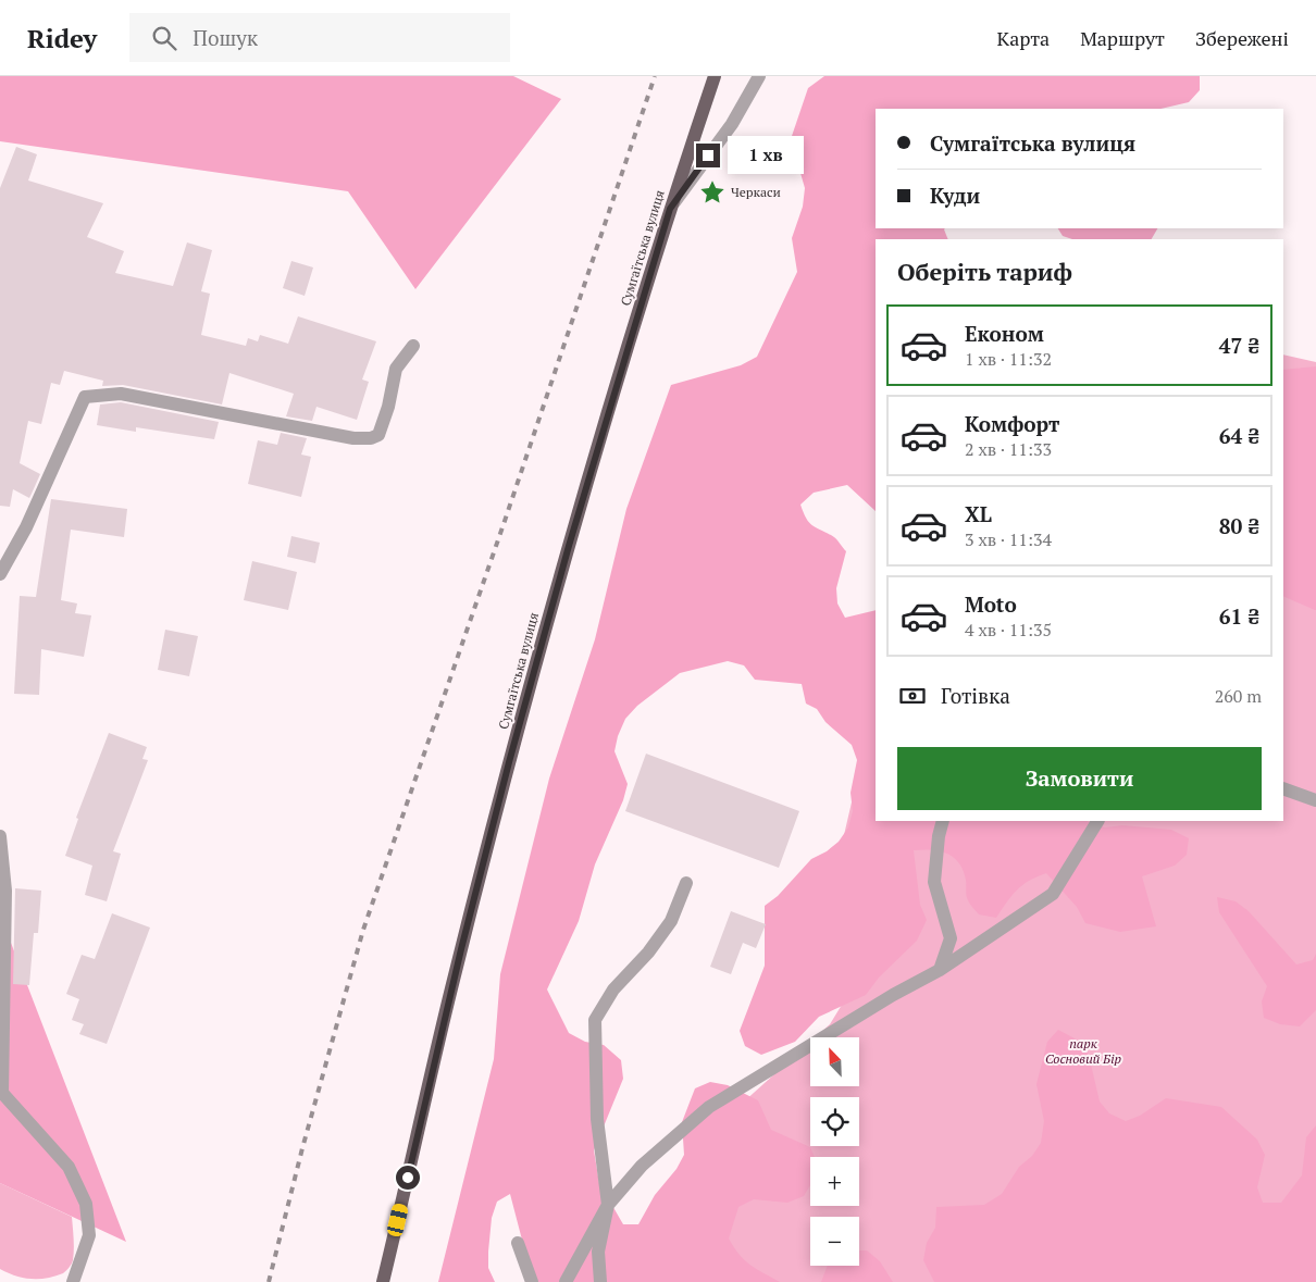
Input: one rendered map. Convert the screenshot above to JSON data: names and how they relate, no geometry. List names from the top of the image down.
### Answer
{
  "streets": {
    "main road": ["Сумгаїтська вулиця"]
  },
  "parks": ["парк Сосновий Бір"],
  "places": {
    "place": ["Черкаси"]
  },
  "north": "top left",
  "page": {
    "header": "Ridey",
    "search": "Пошук",
    "nav": ["Карта", "Маршрут", "Збережені"],
    "banner": ["Сумгаїтська вулиця", "Куди"],
    "bubble": "1 хв",
    "heading": "Оберіть тариф",
    "list": [
      {
        "name": "Економ",
        "note": "1 хв · 11:32",
        "value": "47 ₴"
      },
      {
        "name": "Комфорт",
        "note": "2 хв · 11:33",
        "value": "64 ₴"
      },
      {
        "name": "XL",
        "note": "3 хв · 11:34",
        "value": "80 ₴"
      },
      {
        "name": "Moto",
        "note": "4 хв · 11:35",
        "value": "61 ₴"
      }
    ],
    "pay": ["Готівка", "260 m"],
    "buttons": "Замовити",
    "map_buttons": ["+", "−"]
  }
}
